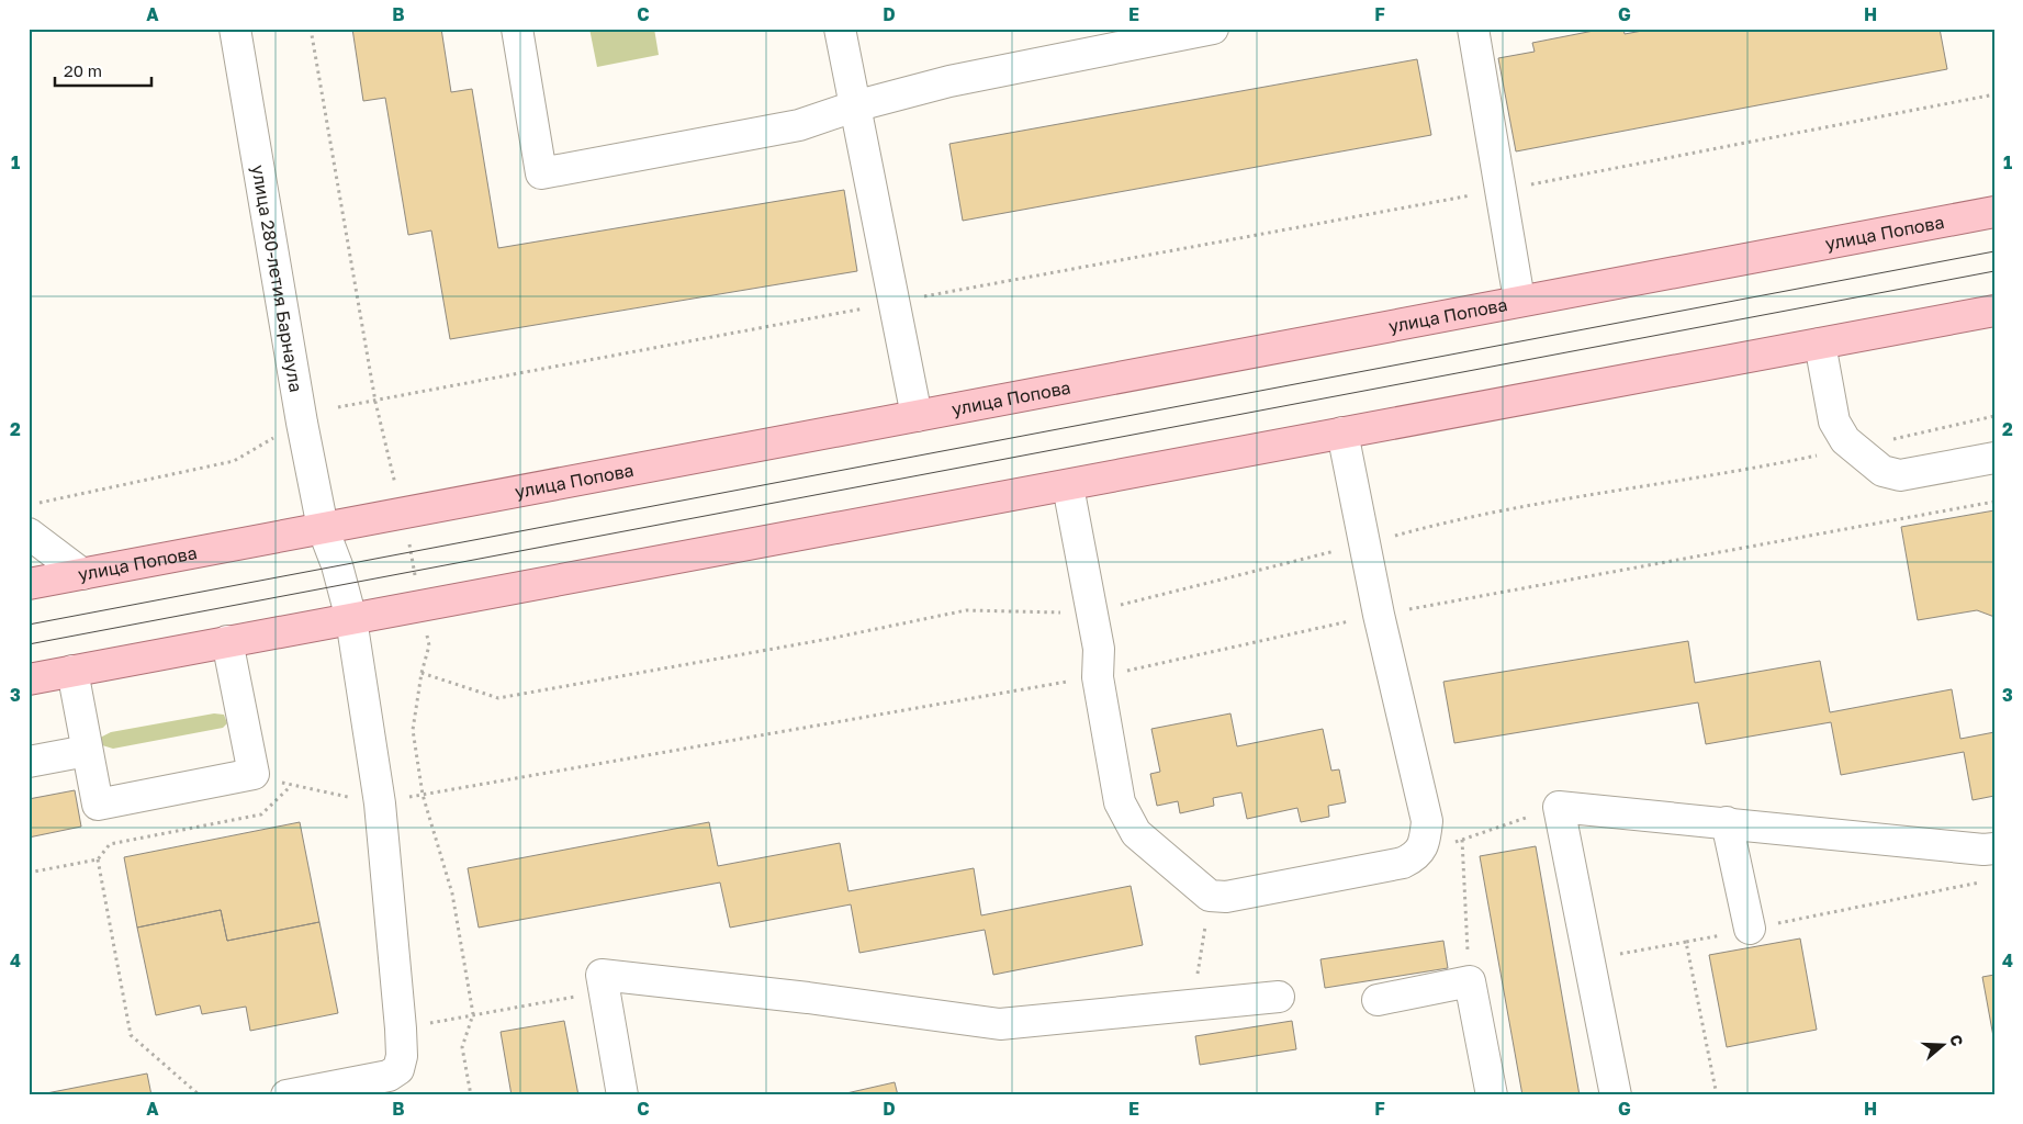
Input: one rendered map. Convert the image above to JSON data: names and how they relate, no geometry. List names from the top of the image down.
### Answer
{
  "streets": {
    "main road": ["улица Попова"],
    "street": ["улица 280-летия Барнаула"]
  },
  "crossings": [
    ["улица Попова", "улица 280-летия Барнаула"]
  ],
  "scale_bar": "20 m",
  "north": "right",
  "grid": {
    "columns": [
      "A",
      "B",
      "C",
      "D",
      "E",
      "F",
      "G",
      "H"
    ],
    "rows": [
      "1",
      "2",
      "3",
      "4"
    ]
  }
}
